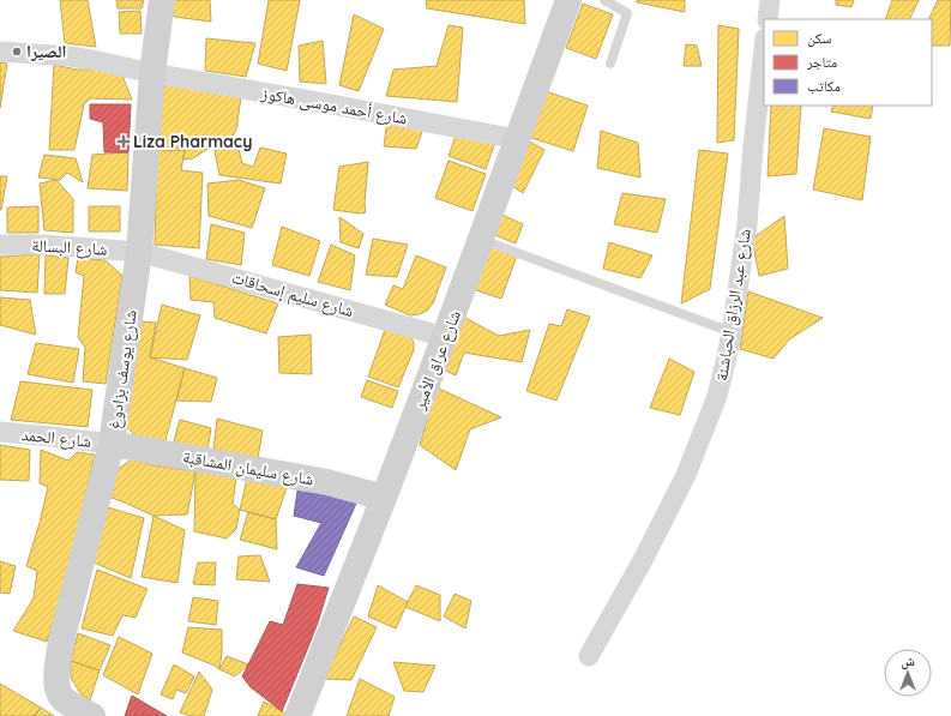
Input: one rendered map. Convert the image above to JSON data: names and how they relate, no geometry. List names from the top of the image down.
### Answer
{
  "streets": {
    "main road": ["شارع عراق الأمير", "شارع يوسف بزادوغ", "شارع سليمان المشاقبة"],
    "street": [
      "شارع أحمد موسى هاكوز",
      "شارع البسالة",
      "شارع سليم إسحاقات",
      "شارع عبد الرزاق الحباشنة",
      "شارع الحمد"
    ]
  },
  "crossings": [
    ["شارع أحمد موسى هاكوز", "شارع عراق الأمير"],
    ["شارع أحمد موسى هاكوز", "شارع يوسف بزادوغ"],
    ["شارع البسالة", "شارع سليم إسحاقات"],
    ["شارع البسالة", "شارع يوسف بزادوغ"],
    ["شارع سليم إسحاقات", "شارع عراق الأمير"],
    ["شارع سليم إسحاقات", "شارع يوسف بزادوغ"],
    ["شارع عراق الأمير", "شارع سليمان المشاقبة"],
    ["شارع يوسف بزادوغ", "شارع الحمد"],
    ["شارع يوسف بزادوغ", "شارع سليمان المشاقبة"],
    ["شارع الحمد", "شارع سليمان المشاقبة"]
  ],
  "places": {
    "other": ["الصيرا"],
    "health": ["Liza Pharmacy"]
  },
  "legend": ["سكن", "متاجر", "مكاتب"],
  "north": "top"
}
